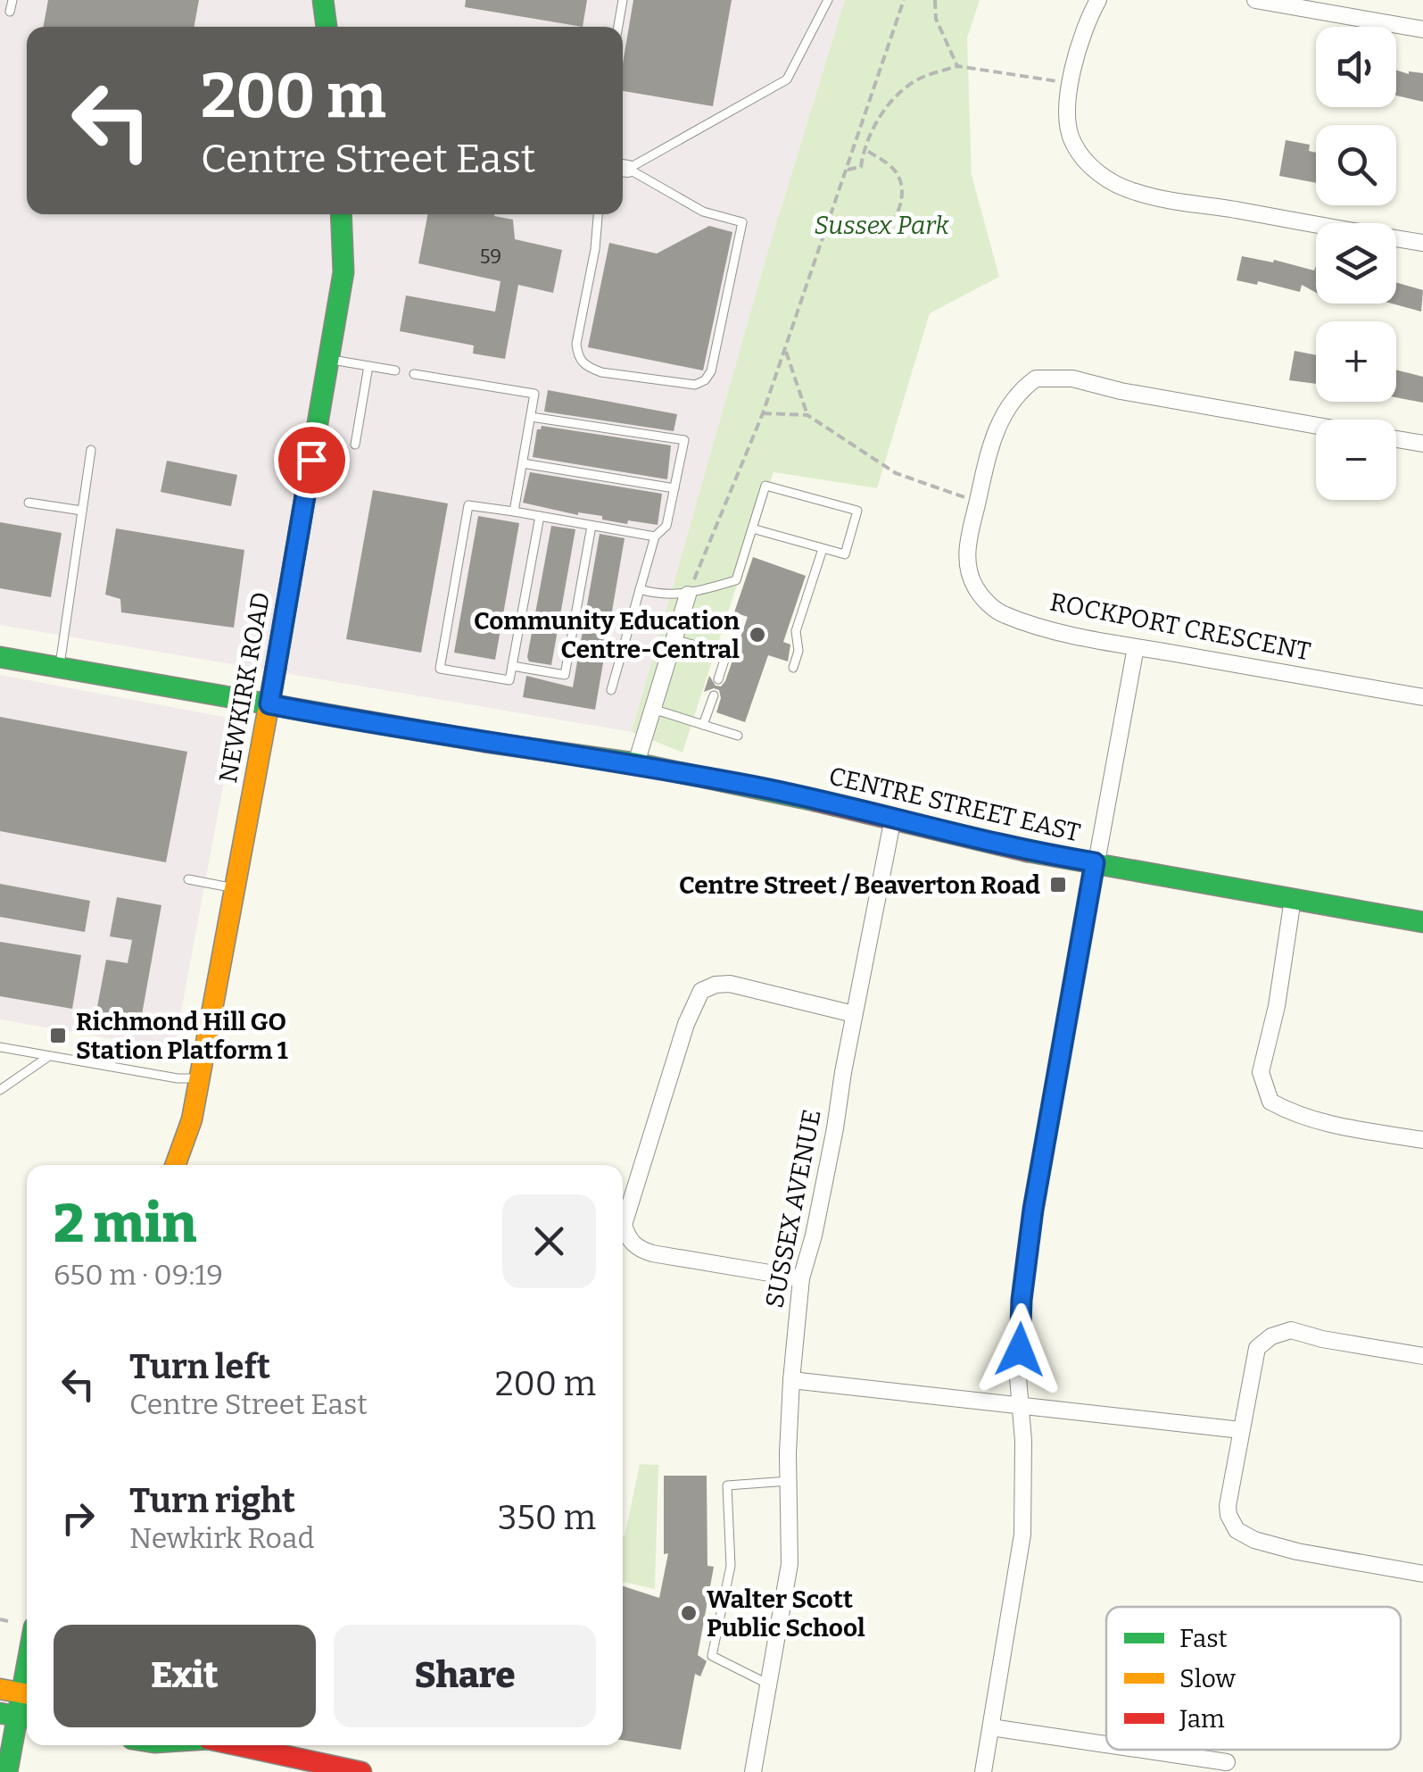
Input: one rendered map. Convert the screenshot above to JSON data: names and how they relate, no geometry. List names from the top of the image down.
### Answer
{
  "streets": {
    "street": [
      "ROCKPORT CRESCENT",
      "NEWKIRK ROAD",
      "CENTRE STREET EAST",
      "SUSSEX AVENUE"
    ]
  },
  "crossings": [
    ["NEWKIRK ROAD", "CENTRE STREET EAST"],
    ["CENTRE STREET EAST", "SUSSEX AVENUE"]
  ],
  "parks": ["Sussex Park"],
  "places": {
    "other": ["Community Education Centre-Central", "Walter Scott Public School"],
    "transit": ["Centre Street / Beaverton Road", "Richmond Hill GO Station Platform 1"]
  },
  "house_numbers": ["59"],
  "legend": ["Fast", "Slow", "Jam"],
  "page": {
    "map_buttons": ["+", "−"],
    "turn": ["200 m", "Centre Street East"],
    "heading": ["2 min", "650 m · 09:19"],
    "list": [
      {
        "name": "Turn left",
        "note": "Centre Street East",
        "value": "200 m"
      },
      {
        "name": "Turn right",
        "note": "Newkirk Road",
        "value": "350 m"
      }
    ],
    "buttons": ["Exit", "Share"]
  }
}
